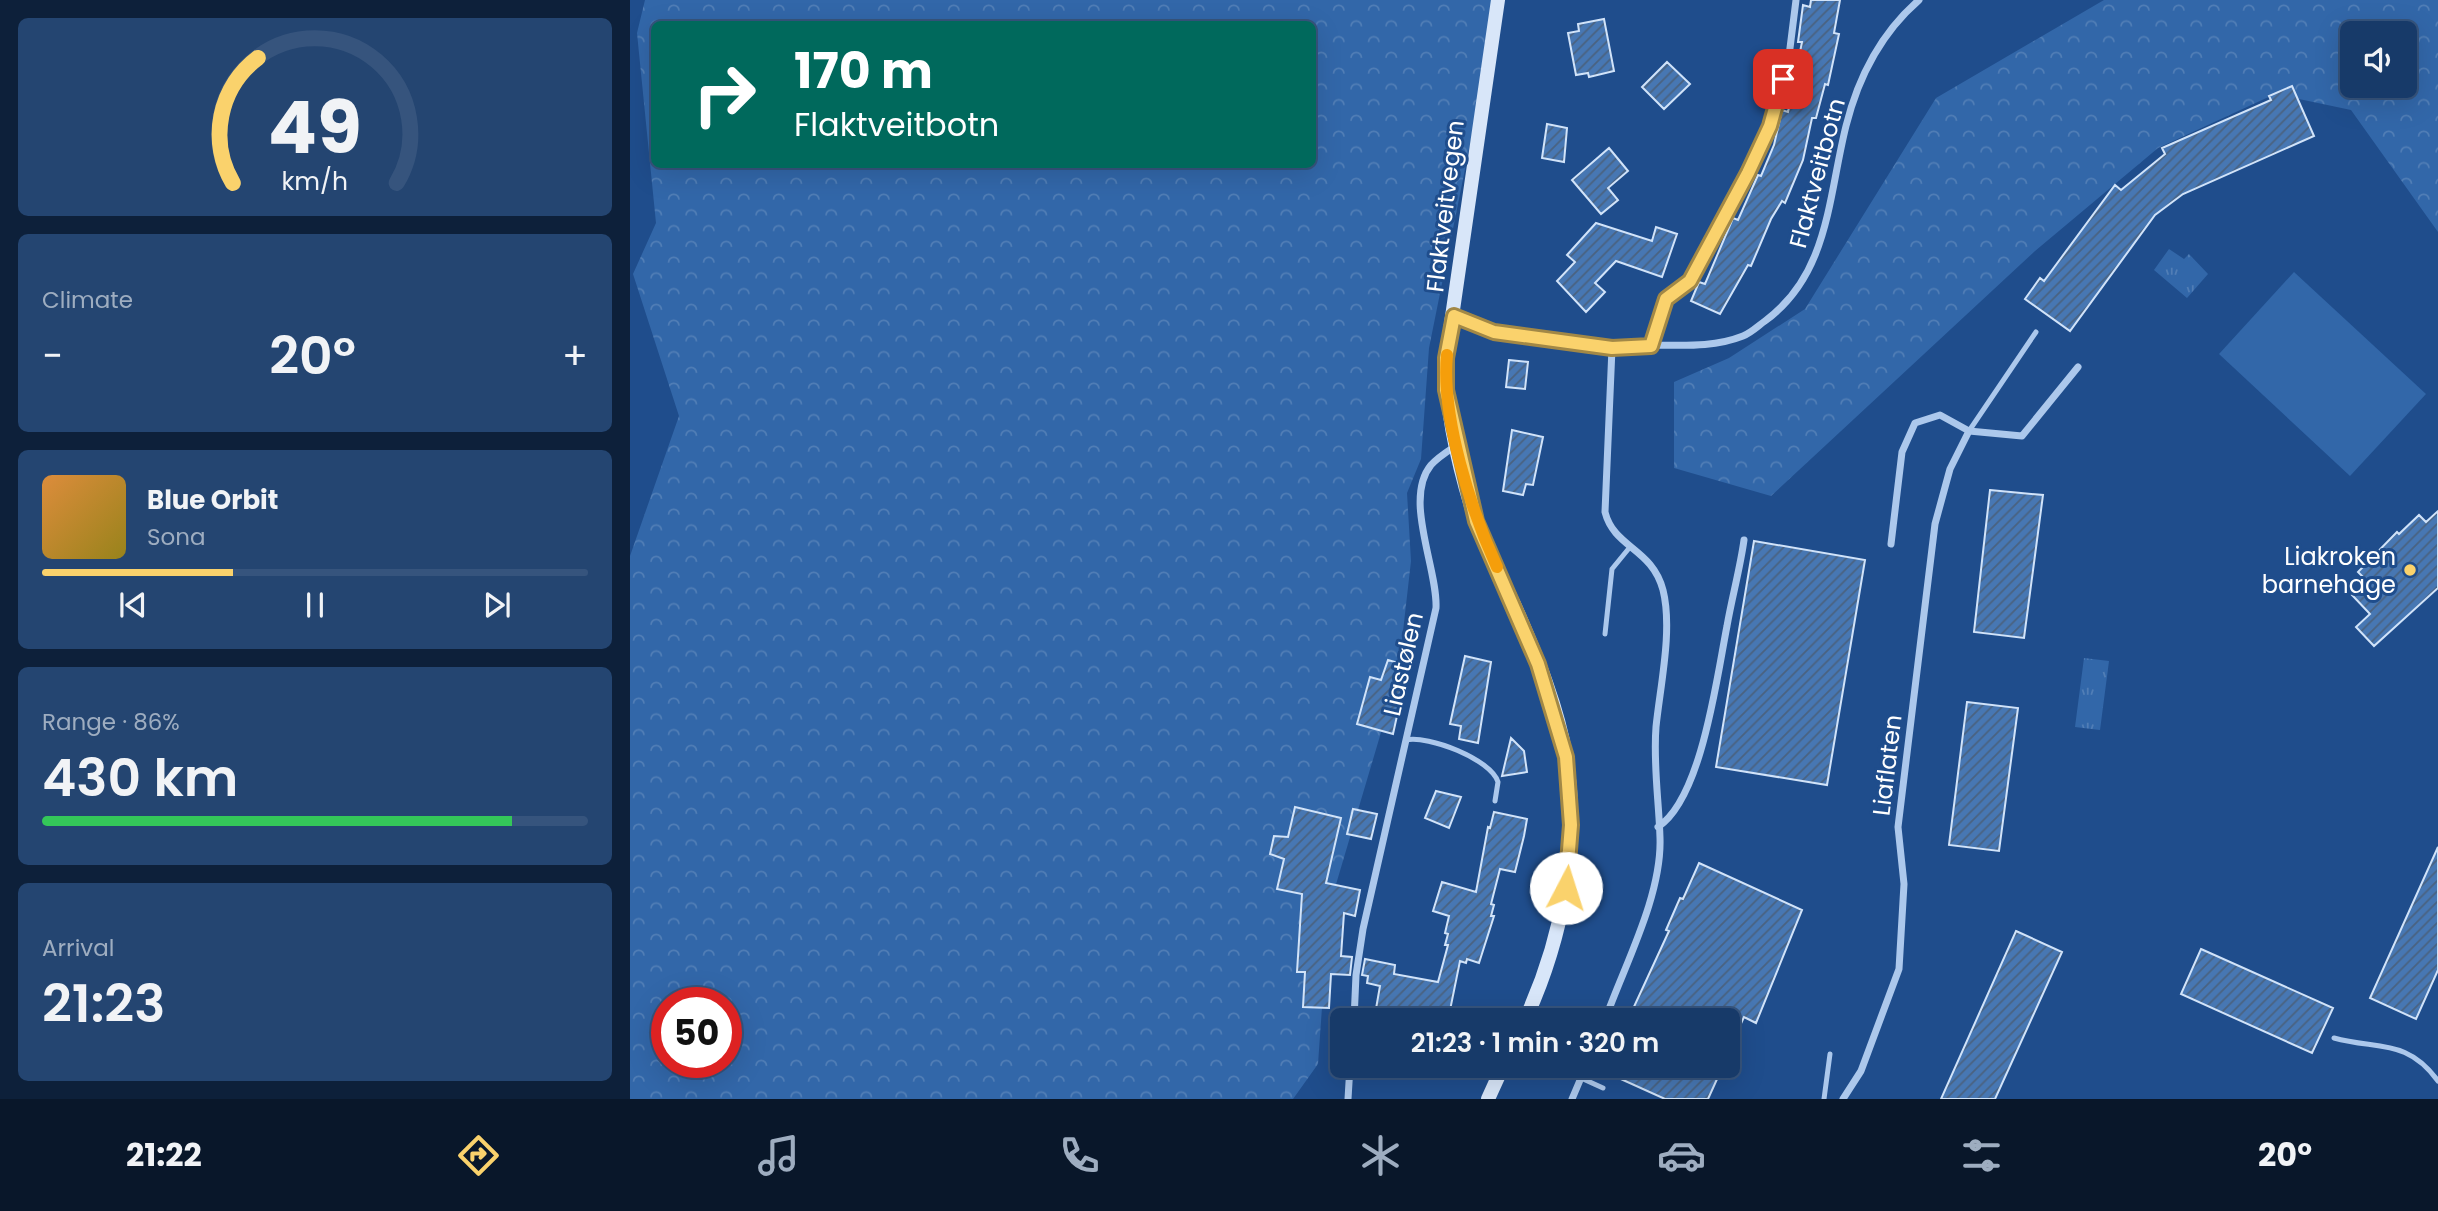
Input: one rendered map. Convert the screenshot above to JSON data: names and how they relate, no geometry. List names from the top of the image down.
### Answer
{
  "streets": {
    "main road": ["Flaktveitvegen"],
    "street": ["Flaktveitbotn", "Liastølen", "Liaflaten"]
  },
  "crossings": [
    ["Flaktveitbotn", "Flaktveitvegen"],
    ["Flaktveitvegen", "Liastølen"]
  ],
  "places": ["Liakroken barnehage"],
  "page": {
    "turn": ["170 m", "Flaktveitbotn"],
    "tile": [
      "Climate",
      ["Range · 86%", "430 km"],
      ["Arrival", "21:23"]
    ],
    "heat": ["−", "20°", "+"],
    "song": ["Blue Orbit", "Sona"],
    "limit": "50",
    "trip": "21:23 · 1 min · 320 m",
    "tabs": ["21:22", "20°"],
    "gauge": ["49", "km/h"]
  }
}
